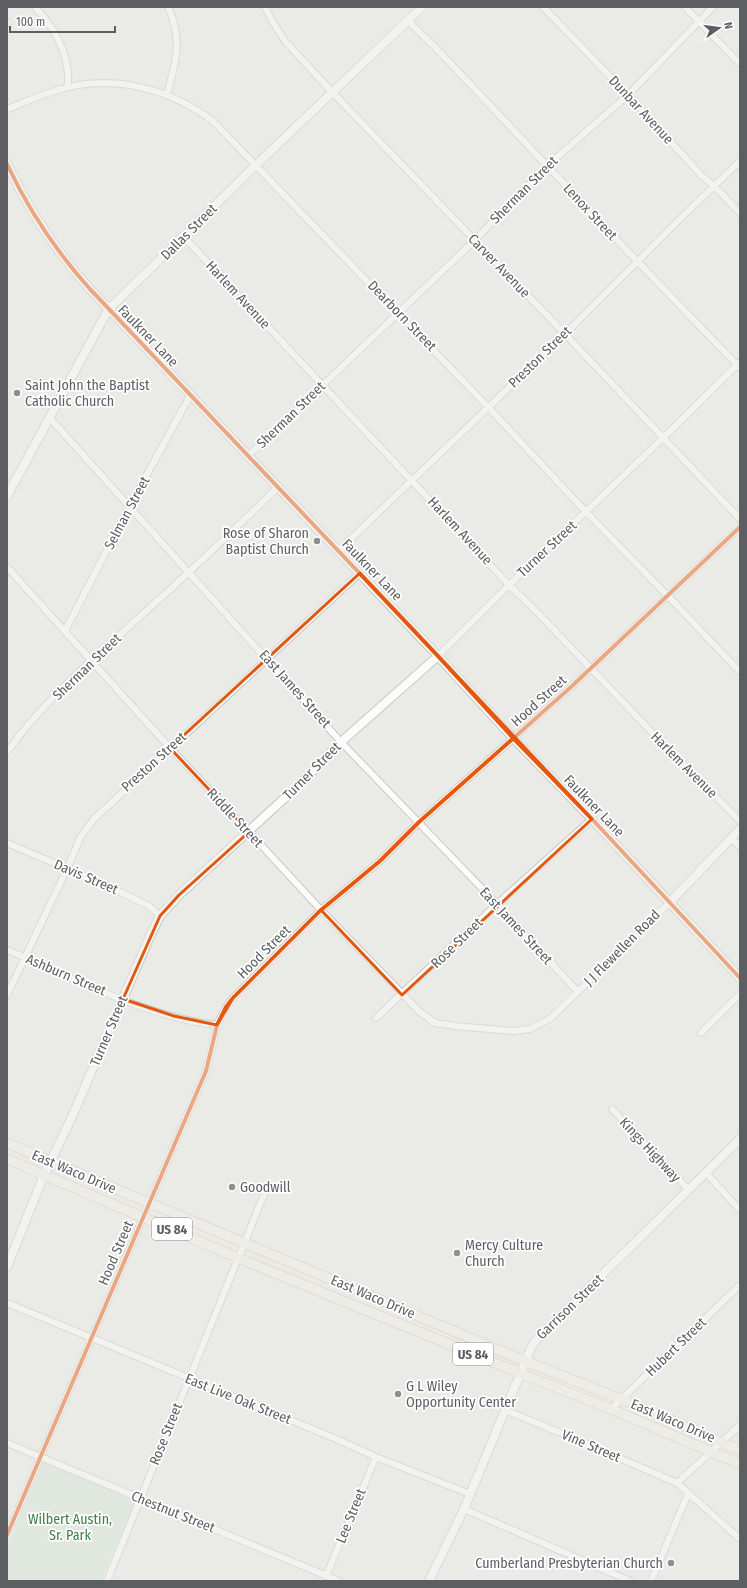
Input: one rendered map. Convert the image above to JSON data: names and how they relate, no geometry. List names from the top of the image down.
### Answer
{
  "streets": {
    "main road": ["East Waco Drive", "US 84"],
    "street": [
      "Dunbar Avenue",
      "Sherman Street",
      "Lenox Street",
      "Dallas Street",
      "Carver Avenue",
      "Harlem Avenue",
      "Dearborn Street",
      "Faulkner Lane",
      "Preston Street",
      "Selman Street",
      "Turner Street",
      "East James Street",
      "Hood Street",
      "Riddle Street",
      "Davis Street",
      "Rose Street",
      "J J Flewellen Road",
      "Ashburn Street",
      "Kings Highway",
      "Garrison Street",
      "Hubert Street",
      "East Live Oak Street",
      "Vine Street",
      "Chestnut Street",
      "Lee Street"
    ]
  },
  "crossings": [
    ["Dunbar Avenue", "Sherman Street"],
    ["Dunbar Avenue", "Preston Street"],
    ["Sherman Street", "Lenox Street"],
    ["Sherman Street", "Carver Avenue"],
    ["Sherman Street", "Harlem Avenue"],
    ["Sherman Street", "Dearborn Street"],
    ["Sherman Street", "Faulkner Lane"],
    ["Sherman Street", "East James Street"],
    ["Sherman Street", "Riddle Street"],
    ["Lenox Street", "Dallas Street"],
    ["Lenox Street", "Preston Street"],
    ["Lenox Street", "Turner Street"],
    ["Dallas Street", "Carver Avenue"],
    ["Dallas Street", "Harlem Avenue"],
    ["Dallas Street", "Dearborn Street"],
    ["Dallas Street", "Faulkner Lane"],
    ["Dallas Street", "East James Street"],
    ["Carver Avenue", "Preston Street"],
    ["Carver Avenue", "Turner Street"],
    ["Harlem Avenue", "Preston Street"],
    ["Harlem Avenue", "Turner Street"],
    ["Harlem Avenue", "Hood Street"],
    ["Dearborn Street", "Preston Street"],
    ["Dearborn Street", "Turner Street"],
    ["Dearborn Street", "Hood Street"],
    ["Faulkner Lane", "Preston Street"],
    ["Faulkner Lane", "Selman Street"],
    ["Faulkner Lane", "Turner Street"],
    ["Faulkner Lane", "Hood Street"],
    ["Faulkner Lane", "Rose Street"],
    ["Faulkner Lane", "J J Flewellen Road"],
    ["Preston Street", "East James Street"],
    ["Preston Street", "Riddle Street"],
    ["Preston Street", "Davis Street"],
    ["Preston Street", "Ashburn Street"],
    ["Selman Street", "East James Street"],
    ["Selman Street", "Riddle Street"],
    ["Turner Street", "East James Street"],
    ["Turner Street", "Riddle Street"],
    ["Turner Street", "Davis Street"],
    ["Turner Street", "Ashburn Street"],
    ["Turner Street", "East Waco Drive"],
    ["East James Street", "Hood Street"],
    ["East James Street", "Rose Street"],
    ["East James Street", "J J Flewellen Road"],
    ["Hood Street", "Riddle Street"],
    ["Hood Street", "Ashburn Street"],
    ["Hood Street", "East Waco Drive"],
    ["Hood Street", "East Live Oak Street"],
    ["Hood Street", "Chestnut Street"],
    ["Riddle Street", "Rose Street"],
    ["Riddle Street", "J J Flewellen Road"],
    ["Rose Street", "East Waco Drive"],
    ["Rose Street", "East Live Oak Street"],
    ["Rose Street", "Chestnut Street"],
    ["Kings Highway", "Garrison Street"],
    ["East Waco Drive", "Garrison Street"],
    ["East Waco Drive", "Hubert Street"],
    ["Garrison Street", "East Live Oak Street"],
    ["Garrison Street", "Vine Street"],
    ["East Live Oak Street", "Lee Street"],
    ["Chestnut Street", "Lee Street"]
  ],
  "parks": ["Wilbert Austin, Sr. Park"],
  "places": [
    "Saint John the Baptist Catholic Church",
    "Rose of Sharon Baptist Church",
    "Goodwill",
    "Mercy Culture Church",
    "G L Wiley Opportunity Center",
    "Cumberland Presbyterian Church"
  ],
  "scale_bar": "100 m",
  "north": "right"
}
